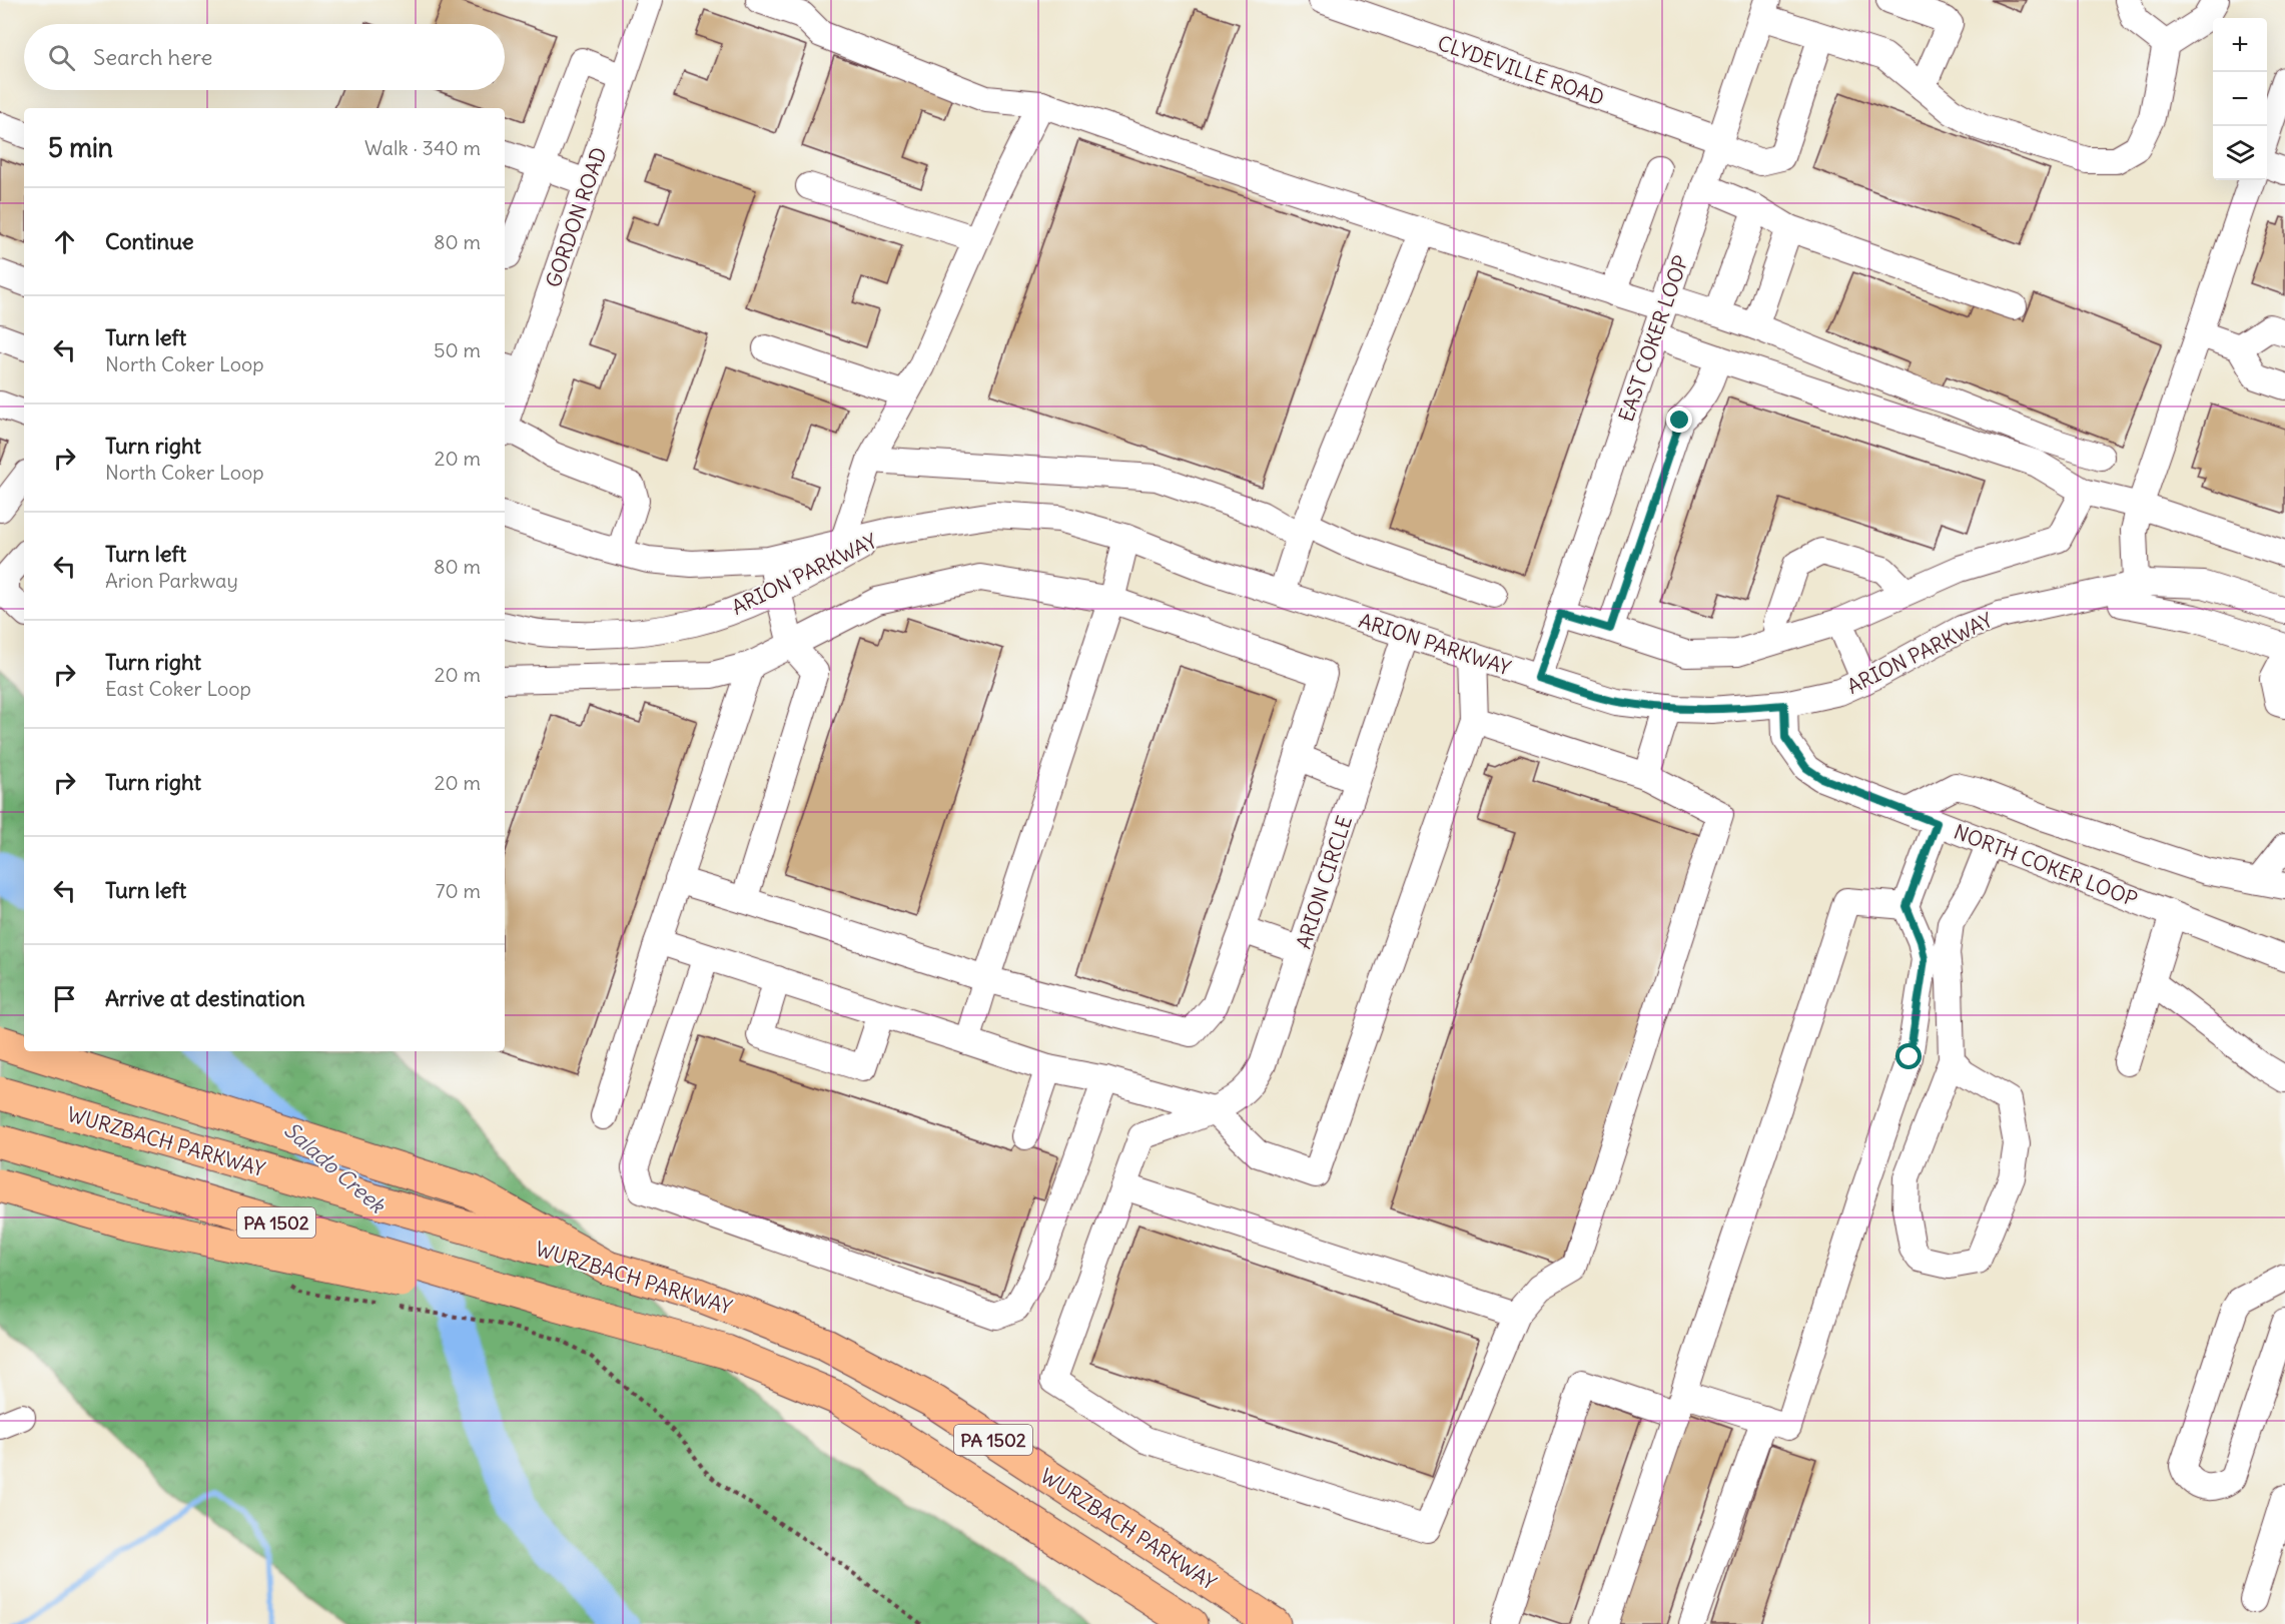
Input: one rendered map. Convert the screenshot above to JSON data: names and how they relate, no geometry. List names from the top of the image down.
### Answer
{
  "streets": {
    "highway": ["WURZBACH PARKWAY", "PA 1502"],
    "street": [
      "CLYDEVILLE ROAD",
      "GORDON ROAD",
      "EAST COKER LOOP",
      "ARION PARKWAY",
      "NORTH COKER LOOP",
      "ARION CIRCLE"
    ]
  },
  "crossings": [
    ["CLYDEVILLE ROAD", "EAST COKER LOOP"],
    ["EAST COKER LOOP", "ARION PARKWAY"],
    ["ARION PARKWAY", "NORTH COKER LOOP"],
    ["ARION PARKWAY", "ARION CIRCLE"]
  ],
  "water": ["Salado Creek"],
  "page": {
    "map_buttons": ["+", "−"],
    "search": "Search here",
    "heading": ["5 min", "Walk · 340 m"],
    "list": [
      ["Continue", "80 m"],
      ["Turn left", "North Coker Loop", "50 m"],
      ["Turn right", "North Coker Loop", "20 m"],
      ["Turn left", "Arion Parkway", "80 m"],
      ["Turn right", "East Coker Loop", "20 m"],
      ["Turn right", "20 m"],
      ["Turn left", "70 m"],
      "Arrive at destination"
    ]
  }
}
